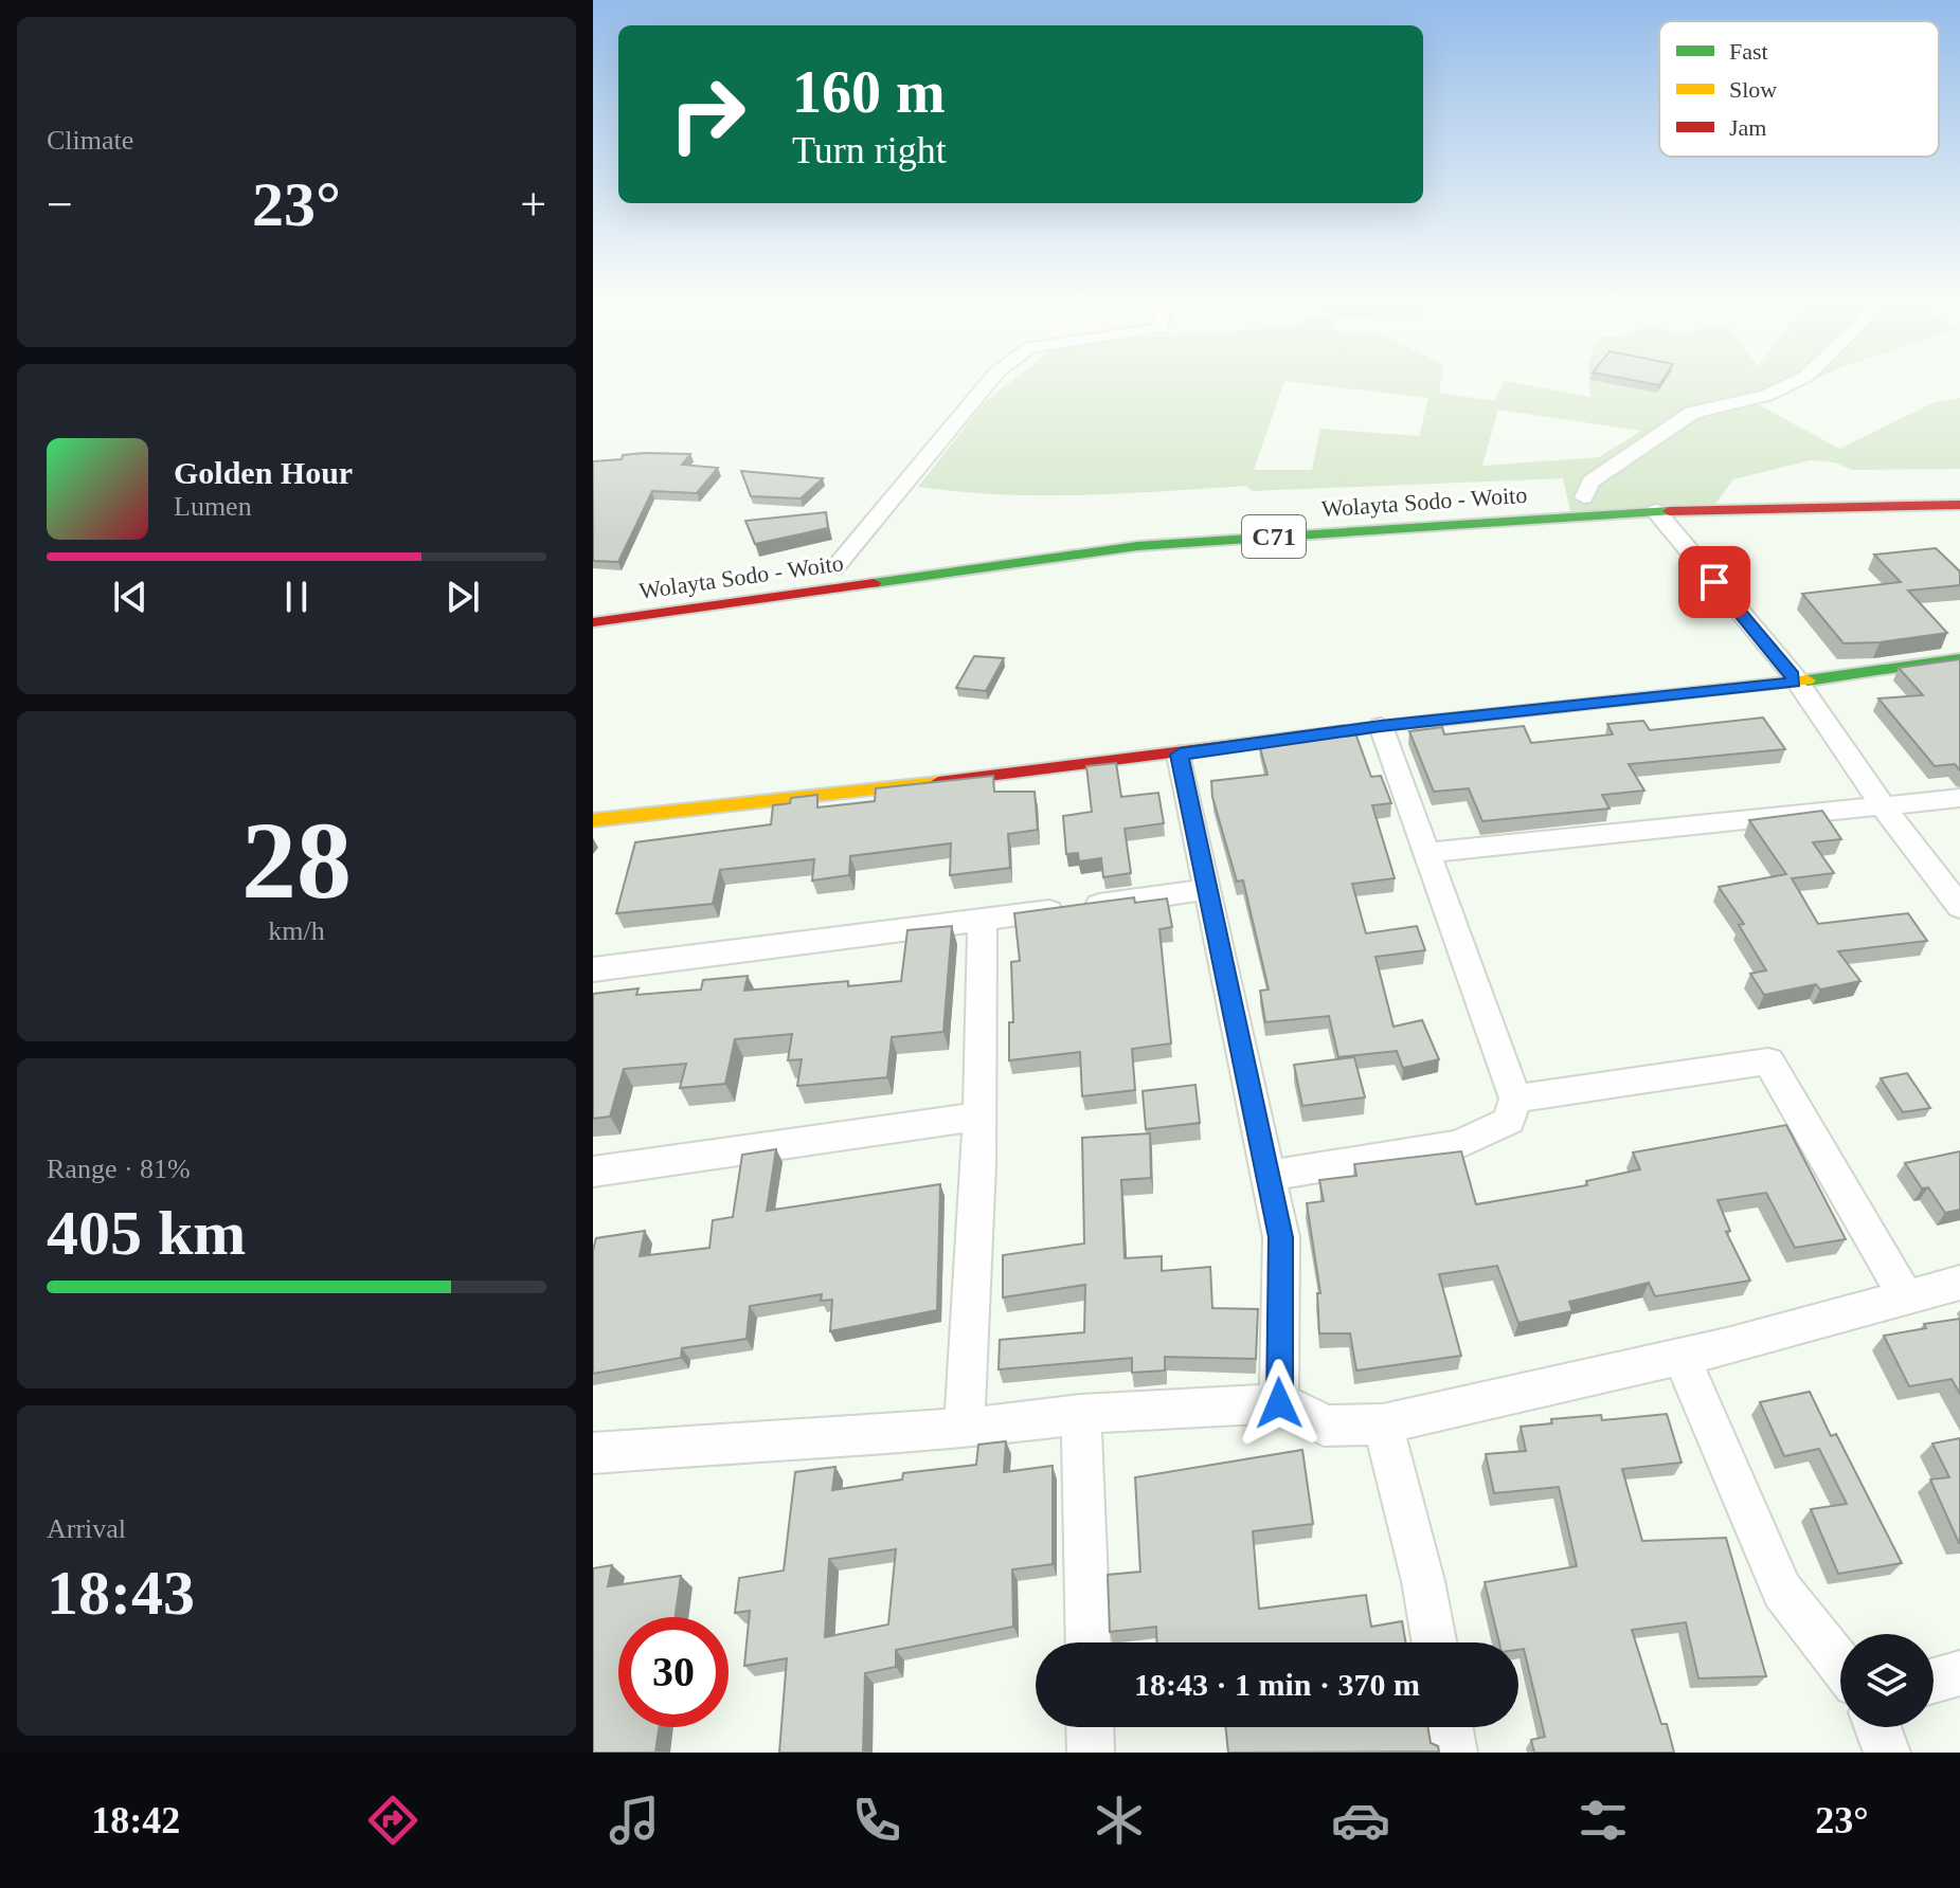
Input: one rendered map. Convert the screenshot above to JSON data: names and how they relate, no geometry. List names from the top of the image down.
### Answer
{
  "streets": {
    "main road": ["Wolayta Sodo - Woito", "C71"]
  },
  "legend": ["Fast", "Slow", "Jam"],
  "page": {
    "tile": [
      "Climate",
      ["28", "km/h"],
      ["Range · 81%", "405 km"],
      ["Arrival", "18:43"]
    ],
    "turn": ["160 m", "Turn right"],
    "heat": ["−", "23°", "+"],
    "song": ["Golden Hour", "Lumen"],
    "limit": "30",
    "trip": "18:43 · 1 min · 370 m",
    "tabs": ["18:42", "23°"]
  }
}
